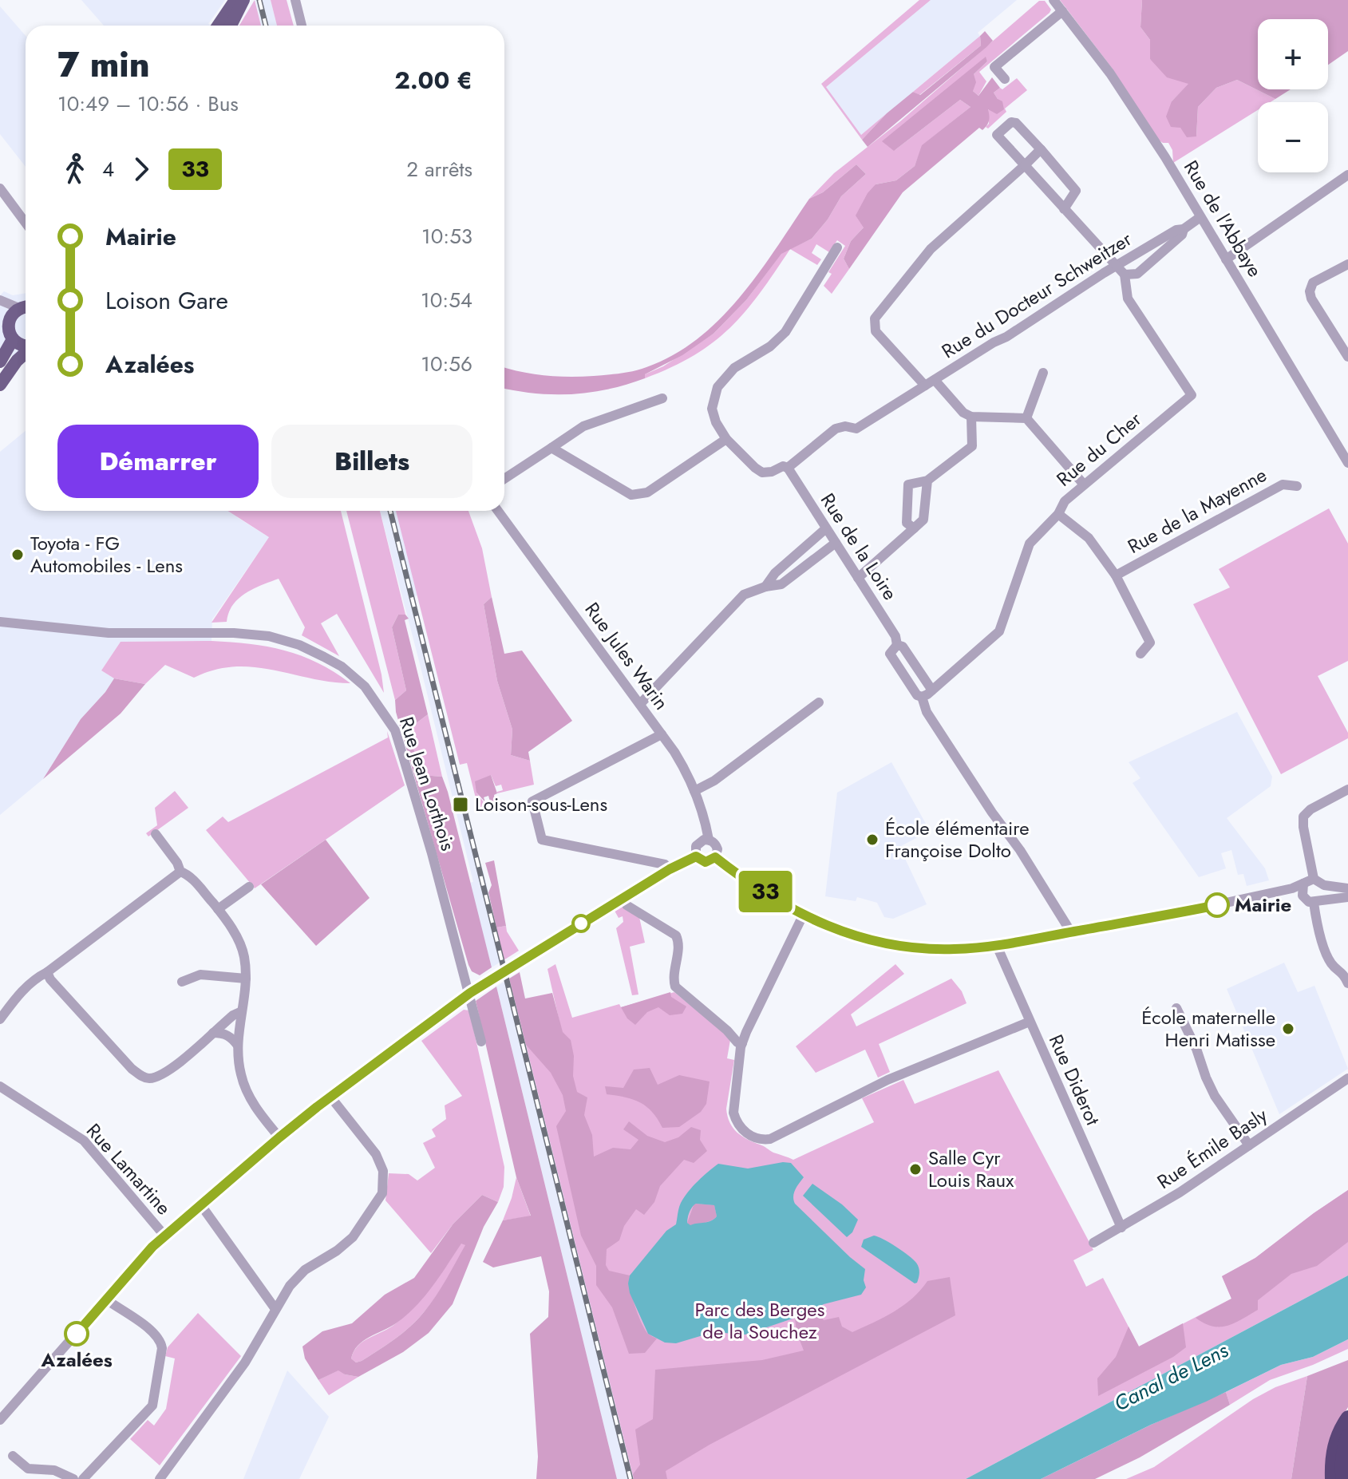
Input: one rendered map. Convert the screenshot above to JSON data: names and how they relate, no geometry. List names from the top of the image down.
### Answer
{
  "streets": {
    "street": [
      "Rue de l'Abbaye",
      "Rue du Docteur Schweitzer",
      "Rue du Cher",
      "Rue de la Mayenne",
      "Rue de la Loire",
      "Rue Jules Warin",
      "Rue Jean Lorthois",
      "Rue Diderot",
      "Rue Émile Basly",
      "Rue Lamartine"
    ]
  },
  "crossings": [
    ["Rue de l'Abbaye", "Rue du Docteur Schweitzer"],
    ["Rue du Docteur Schweitzer", "Rue de la Loire"],
    ["Rue du Cher", "Rue de la Loire"],
    ["Rue Diderot", "Rue Émile Basly"]
  ],
  "water": ["Canal de Lens"],
  "parks": ["Parc des Berges de la Souchez"],
  "places": {
    "other": [
      "Toyota - FG Automobiles - Lens",
      "École élémentaire Françoise Dolto",
      "Mairie",
      "École maternelle Henri Matisse",
      "Salle Cyr Louis Raux",
      "Azalées"
    ],
    "transit": ["Loison-sous-Lens"]
  },
  "lines": ["bus line 33"],
  "page": {
    "on_map": "33",
    "map_buttons": ["+", "−"],
    "heading": ["7 min", "10:49 – 10:56 · Bus", "2.00 €"],
    "legs": ["4", "33", "2 arrêts"],
    "list": [
      {
        "name": "Mairie",
        "value": "10:53"
      },
      {
        "name": "Loison Gare",
        "value": "10:54"
      },
      {
        "name": "Azalées",
        "value": "10:56"
      }
    ],
    "buttons": ["Démarrer", "Billets"]
  }
}
